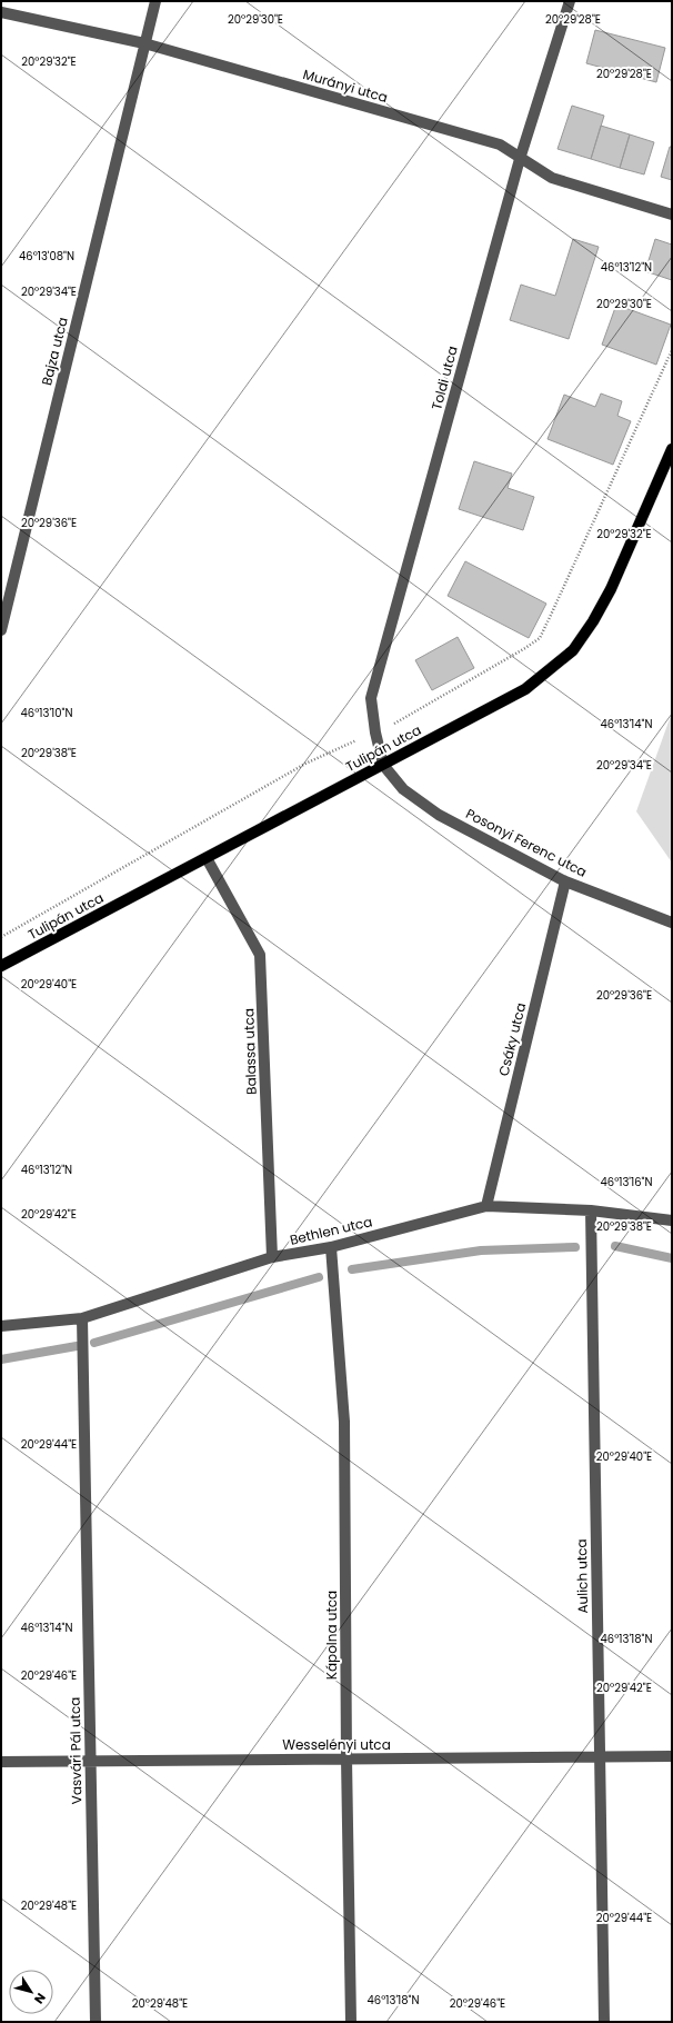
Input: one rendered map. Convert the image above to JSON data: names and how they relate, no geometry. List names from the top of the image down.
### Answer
{
  "streets": {
    "main road": ["Tulipán utca"],
    "street": [
      "Murányi utca",
      "Bajza utca",
      "Toldi utca",
      "Posonyi Ferenc utca",
      "Csáky utca",
      "Balassa utca",
      "Bethlen utca",
      "Aulich utca",
      "Kápolna utca",
      "Wesselényi utca",
      "Vasvári Pál utca"
    ]
  },
  "crossings": [
    ["Murányi utca", "Bajza utca"],
    ["Murányi utca", "Toldi utca"],
    ["Toldi utca", "Tulipán utca"],
    ["Toldi utca", "Posonyi Ferenc utca"],
    ["Tulipán utca", "Posonyi Ferenc utca"],
    ["Tulipán utca", "Balassa utca"],
    ["Posonyi Ferenc utca", "Csáky utca"],
    ["Csáky utca", "Bethlen utca"],
    ["Balassa utca", "Bethlen utca"],
    ["Bethlen utca", "Aulich utca"],
    ["Bethlen utca", "Kápolna utca"],
    ["Bethlen utca", "Vasvári Pál utca"],
    ["Aulich utca", "Wesselényi utca"],
    ["Kápolna utca", "Wesselényi utca"],
    ["Wesselényi utca", "Vasvári Pál utca"]
  ],
  "north": "bottom right",
  "coordinates": [
    "20°29'30\"E",
    "20°29'28\"E",
    "20°29'32\"E",
    "46°13'08\"N",
    "46°13'12\"N",
    "20°29'34\"E",
    "20°29'36\"E",
    "46°13'10\"N",
    "46°13'14\"N",
    "20°29'38\"E",
    "20°29'40\"E",
    "46°13'16\"N",
    "20°29'42\"E",
    "20°29'44\"E",
    "46°13'18\"N",
    "20°29'46\"E",
    "20°29'48\"E"
  ]
}
